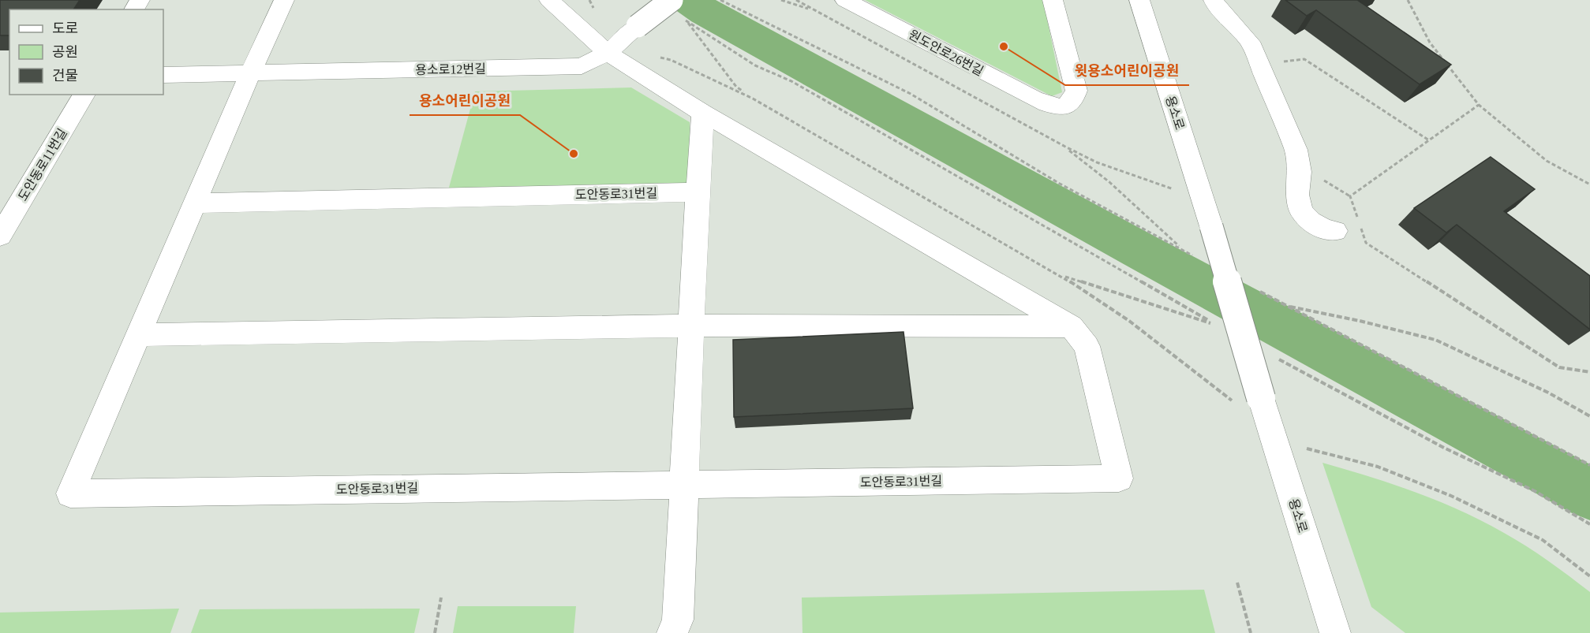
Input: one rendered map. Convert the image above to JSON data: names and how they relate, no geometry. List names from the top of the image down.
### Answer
{
  "streets": {
    "street": [
      "원도안로26번길",
      "용소로12번길",
      "용소로",
      "도안동로11번길",
      "도안동로31번길"
    ]
  },
  "places": ["윗용소어린이공원", "용소어린이공원"],
  "legend": ["도로", "공원", "건물"]
}
